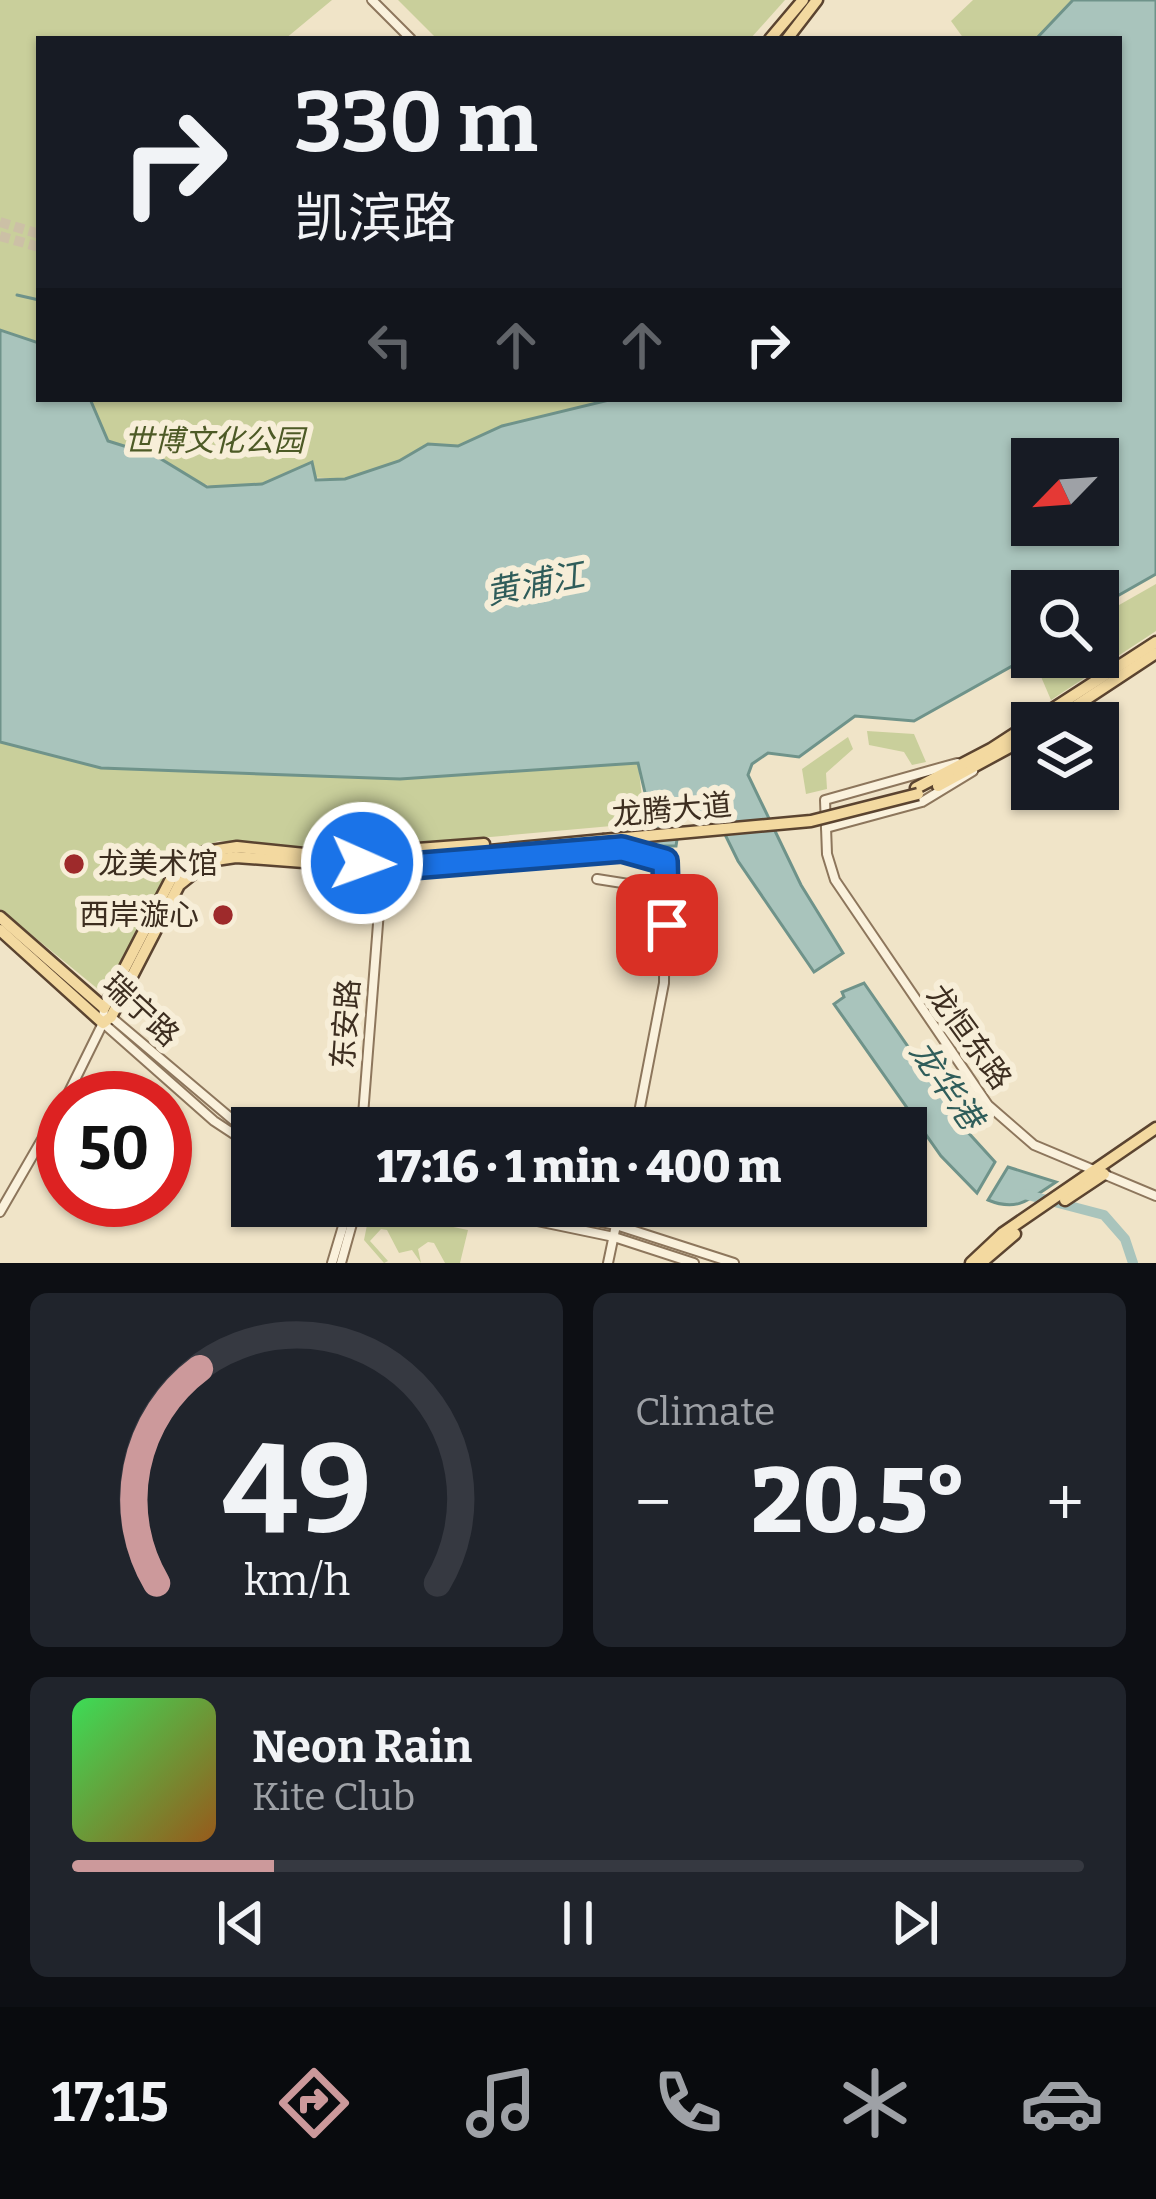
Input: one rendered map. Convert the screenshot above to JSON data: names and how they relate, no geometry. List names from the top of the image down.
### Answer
{
  "streets": {
    "main road": ["龙腾大道", "瑞宁路"],
    "street": ["东安路", "龙恒东路"]
  },
  "crossings": [
    ["龙腾大道", "瑞宁路"],
    ["龙腾大道", "东安路"]
  ],
  "water": ["黄浦江", "龙华港"],
  "parks": ["世博文化公园"],
  "places": ["龙美术馆", "西岸漩心"],
  "north": "bottom left",
  "page": {
    "turn": ["330 m", "凯滨路"],
    "limit": "50",
    "trip": "17:16 · 1 min · 400 m",
    "tile": "Climate",
    "heat": ["−", "20.5°", "+"],
    "song": ["Neon Rain", "Kite Club"],
    "tabs": "17:15",
    "gauge": ["49", "km/h"]
  }
}
